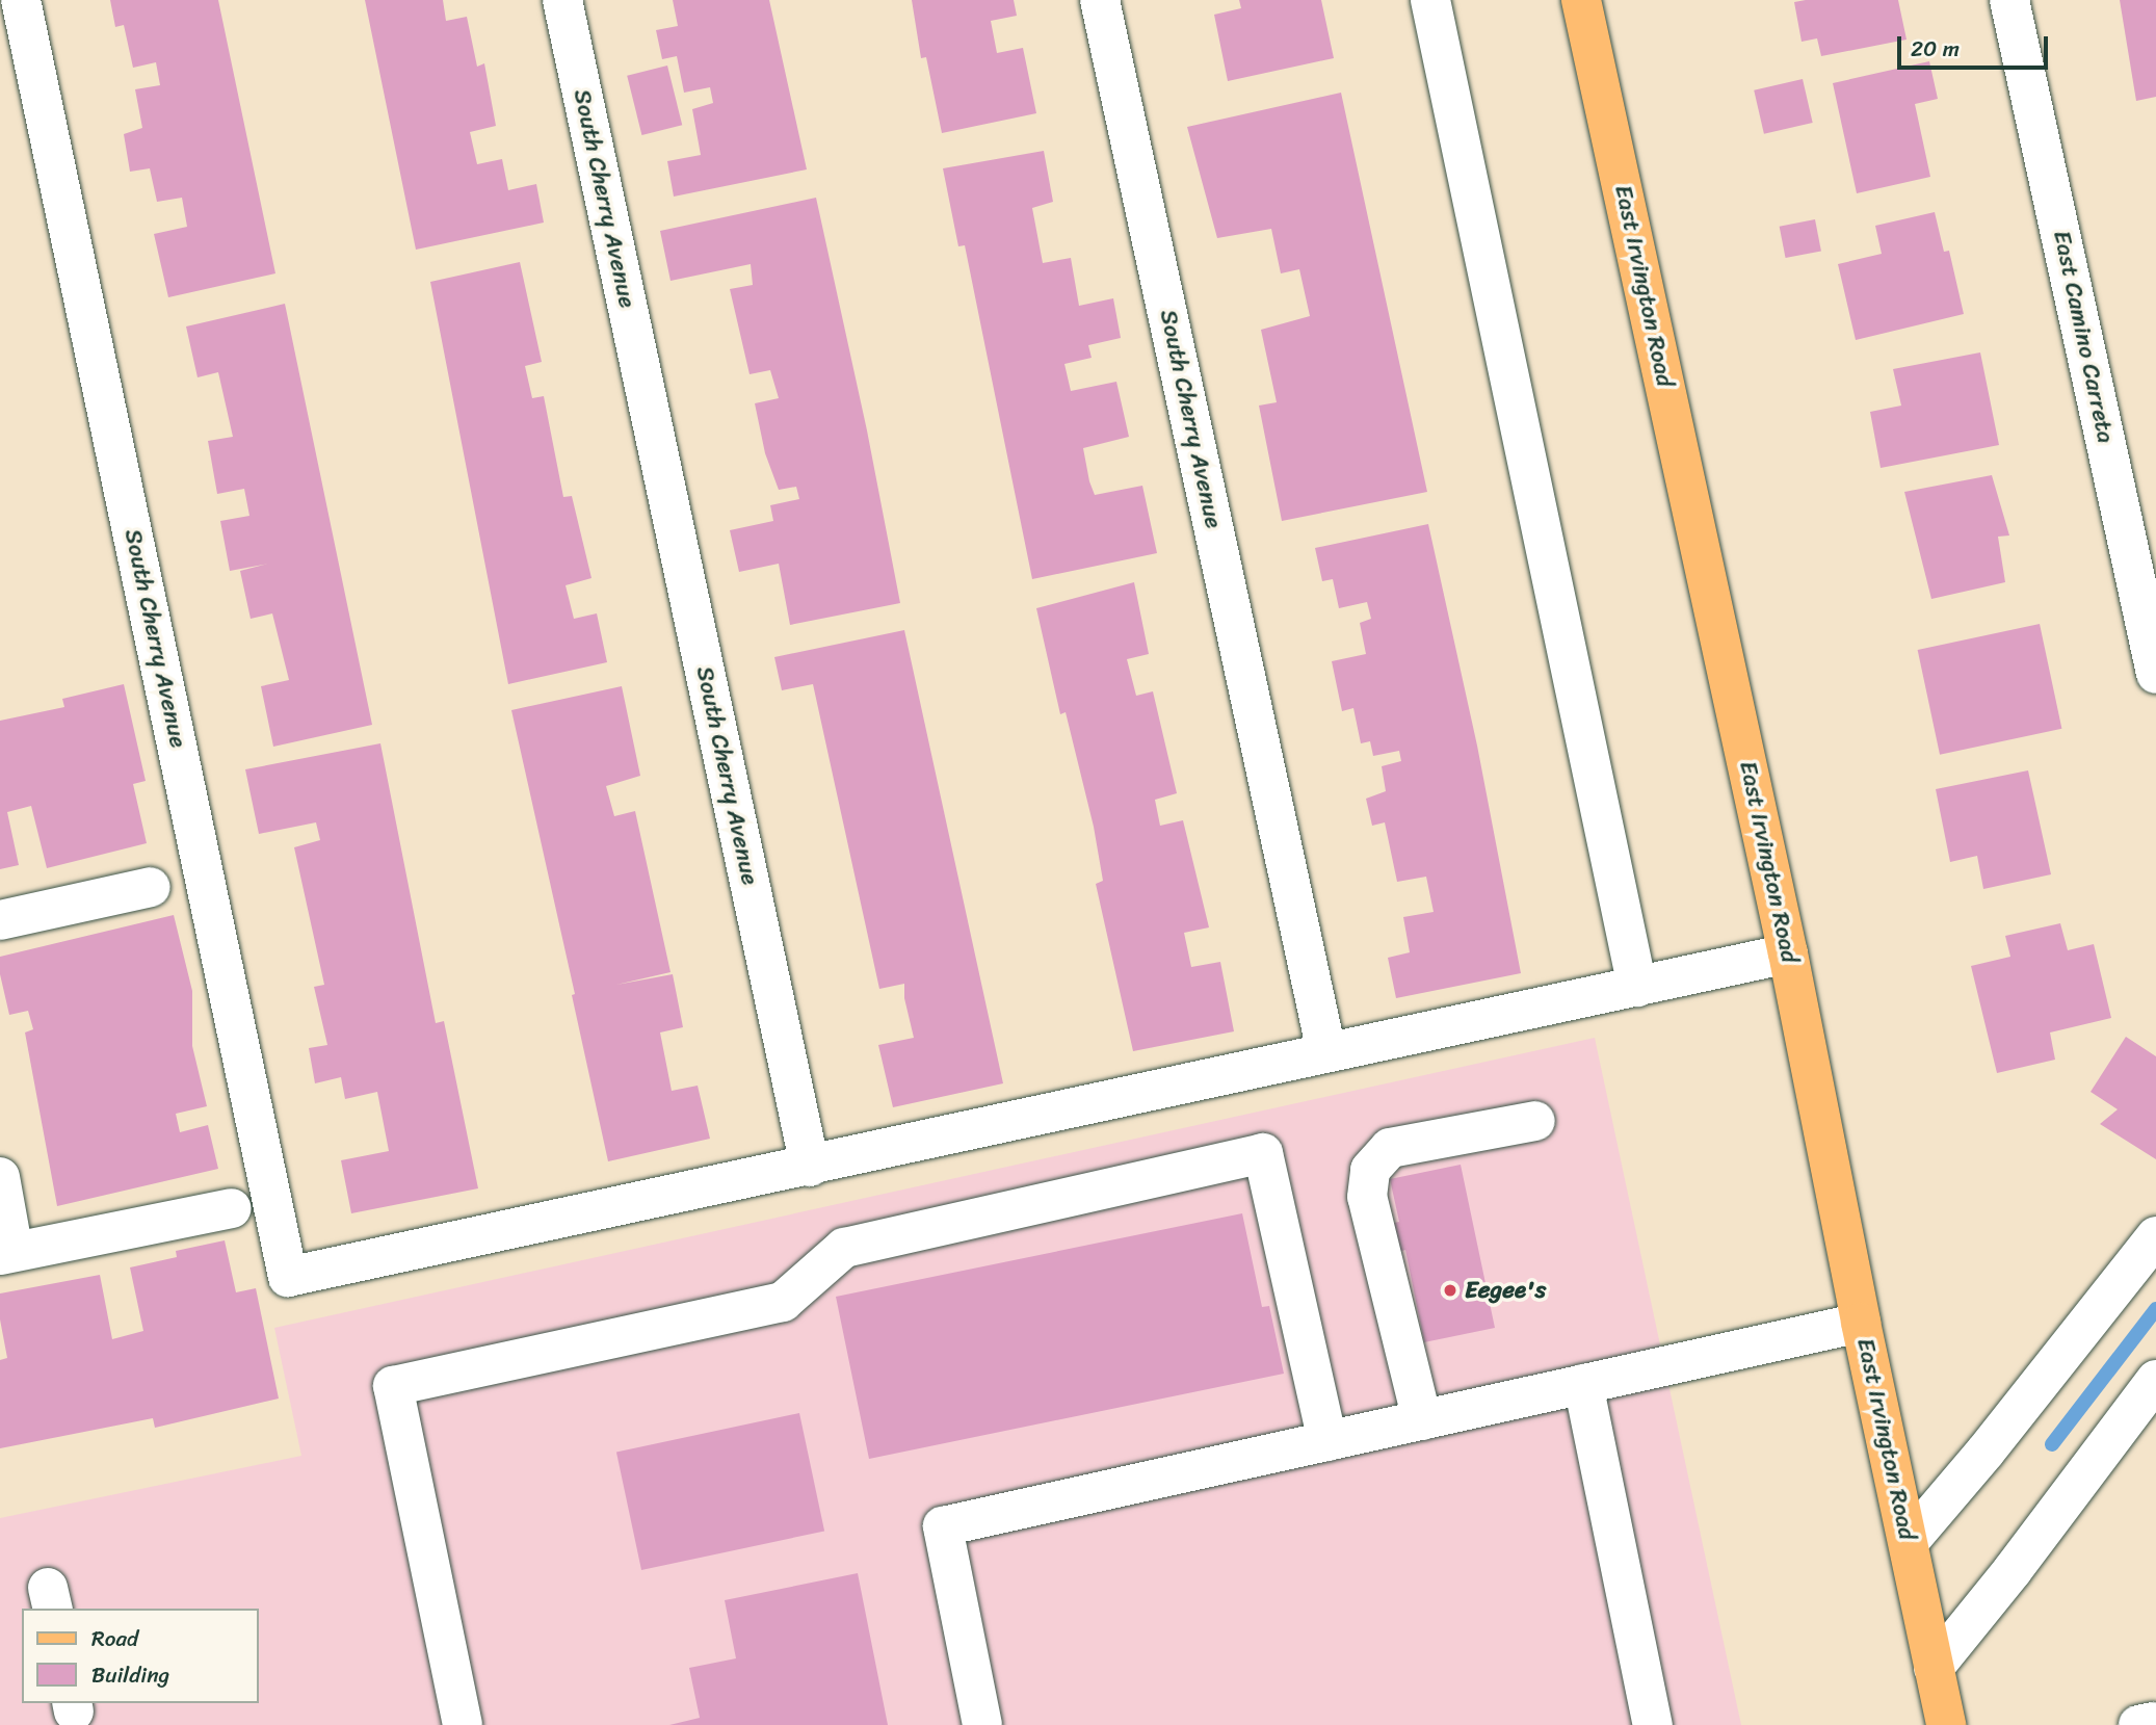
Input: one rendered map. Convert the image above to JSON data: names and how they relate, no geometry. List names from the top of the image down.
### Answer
{
  "streets": {
    "main road": ["East Irvington Road"],
    "street": ["South Cherry Avenue", "East Camino Carreta"]
  },
  "places": ["Eegee's"],
  "legend": ["Road", "Building"],
  "scale_bar": "20 m"
}
